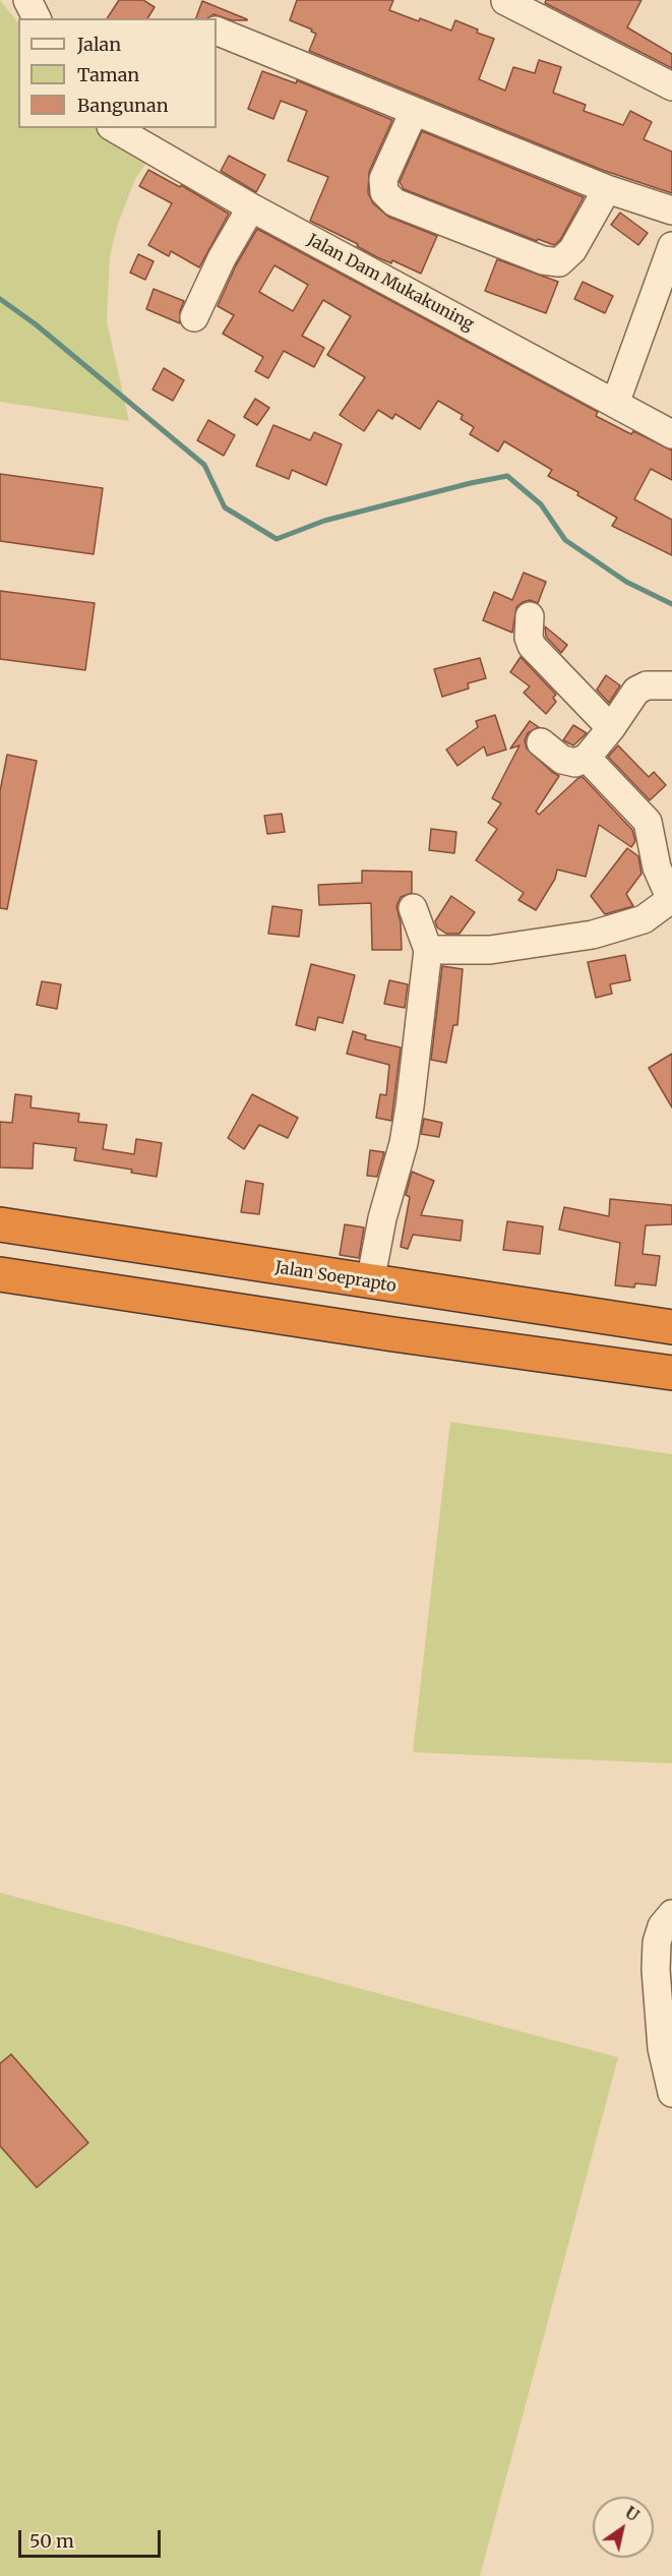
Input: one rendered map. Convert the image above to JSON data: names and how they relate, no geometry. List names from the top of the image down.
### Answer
{
  "streets": {
    "highway": ["Jalan Soeprapto"],
    "street": ["Jalan Dam Mukakuning"]
  },
  "legend": ["Jalan", "Taman", "Bangunan"],
  "scale_bar": "50 m",
  "north": "top right"
}
